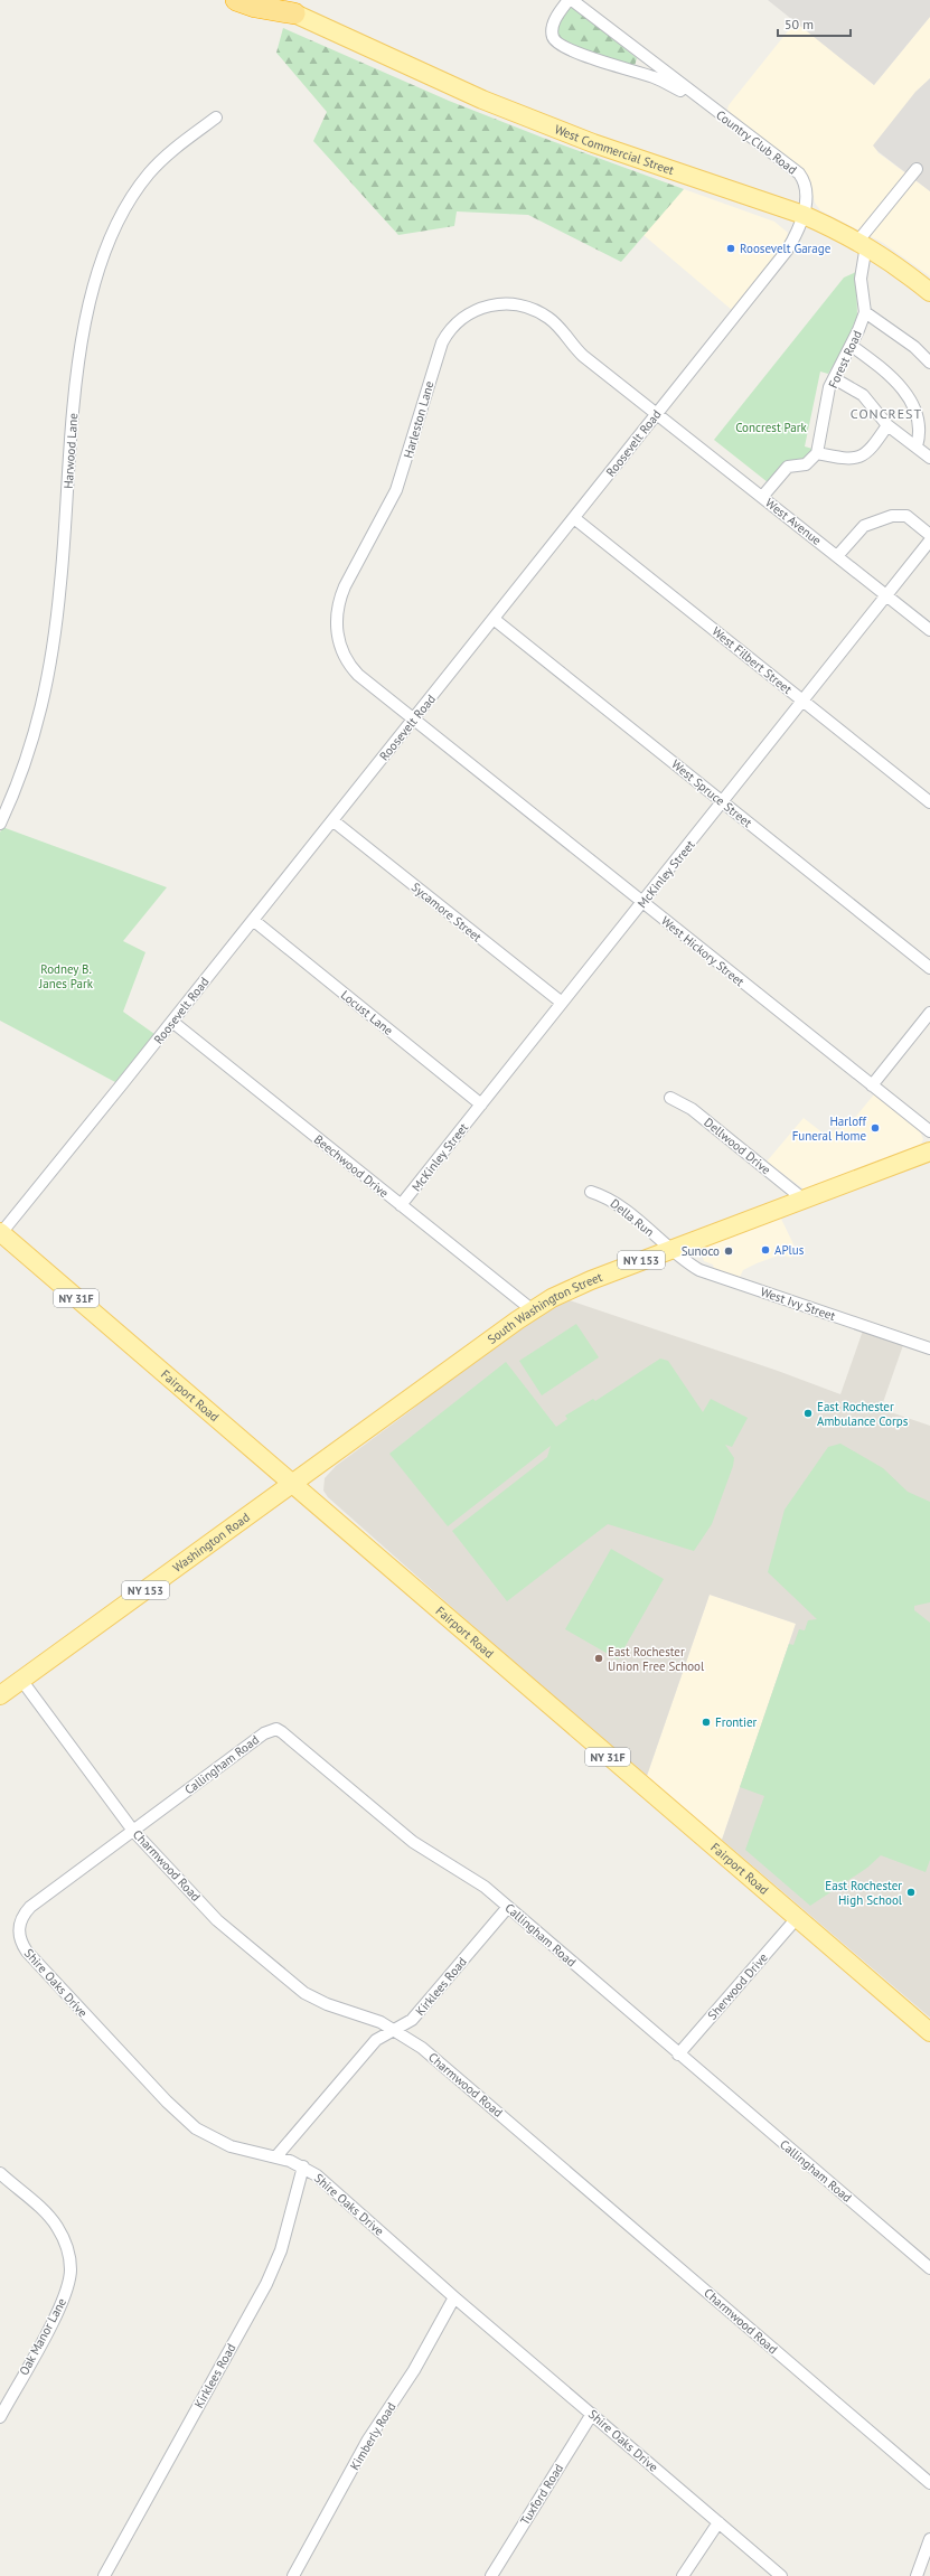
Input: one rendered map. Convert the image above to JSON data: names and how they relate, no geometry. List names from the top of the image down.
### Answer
{
  "streets": {
    "main road": [
      "West Commercial Street",
      "NY 153",
      "NY 31F",
      "South Washington Street",
      "Fairport Road",
      "Washington Road"
    ],
    "street": [
      "Country Club Road",
      "Forest Road",
      "Harleston Lane",
      "Roosevelt Road",
      "Harwood Lane",
      "West Avenue",
      "West Filbert Street",
      "West Spruce Street",
      "McKinley Street",
      "Sycamore Street",
      "West Hickory Street",
      "Locust Lane",
      "Dellwood Drive",
      "Beechwood Drive",
      "Della Run",
      "West Ivy Street",
      "Callingham Road",
      "Charmwood Road",
      "Shire Oaks Drive",
      "Kirklees Road",
      "Sherwood Drive",
      "Oak Manor Lane",
      "Kimberly Road",
      "Tuxford Road"
    ]
  },
  "crossings": [
    ["Country Club Road", "West Commercial Street"],
    ["Country Club Road", "Roosevelt Road"],
    ["West Commercial Street", "Forest Road"],
    ["West Commercial Street", "Roosevelt Road"],
    ["Harleston Lane", "Roosevelt Road"],
    ["Harleston Lane", "West Avenue"],
    ["Harleston Lane", "West Hickory Street"],
    ["Roosevelt Road", "West Avenue"],
    ["Roosevelt Road", "West Filbert Street"],
    ["Roosevelt Road", "West Spruce Street"],
    ["Roosevelt Road", "Sycamore Street"],
    ["Roosevelt Road", "West Hickory Street"],
    ["Roosevelt Road", "Locust Lane"],
    ["Roosevelt Road", "Beechwood Drive"],
    ["Roosevelt Road", "Fairport Road"],
    ["West Avenue", "McKinley Street"],
    ["West Filbert Street", "McKinley Street"],
    ["West Spruce Street", "McKinley Street"],
    ["McKinley Street", "Sycamore Street"],
    ["McKinley Street", "West Hickory Street"],
    ["McKinley Street", "Locust Lane"],
    ["McKinley Street", "Beechwood Drive"],
    ["Dellwood Drive", "South Washington Street"],
    ["Beechwood Drive", "South Washington Street"],
    ["Della Run", "West Ivy Street"],
    ["Della Run", "South Washington Street"],
    ["West Ivy Street", "South Washington Street"],
    ["South Washington Street", "Fairport Road"],
    ["South Washington Street", "Washington Road"],
    ["Fairport Road", "Washington Road"],
    ["Fairport Road", "Sherwood Drive"],
    ["Washington Road", "Charmwood Road"],
    ["Callingham Road", "Charmwood Road"],
    ["Callingham Road", "Shire Oaks Drive"],
    ["Callingham Road", "Kirklees Road"],
    ["Callingham Road", "Sherwood Drive"],
    ["Charmwood Road", "Shire Oaks Drive"],
    ["Charmwood Road", "Kirklees Road"],
    ["Shire Oaks Drive", "Kirklees Road"],
    ["Shire Oaks Drive", "Kimberly Road"],
    ["Shire Oaks Drive", "Tuxford Road"]
  ],
  "districts": ["CONCREST"],
  "parks": ["Concrest Park", "Rodney B. Janes Park"],
  "places": [
    "Roosevelt Garage",
    "Harloff Funeral Home",
    "APlus",
    "Sunoco",
    "East Rochester Ambulance Corps",
    "East Rochester Union Free School",
    "Frontier",
    "East Rochester High School"
  ],
  "scale_bar": "50 m"
}
